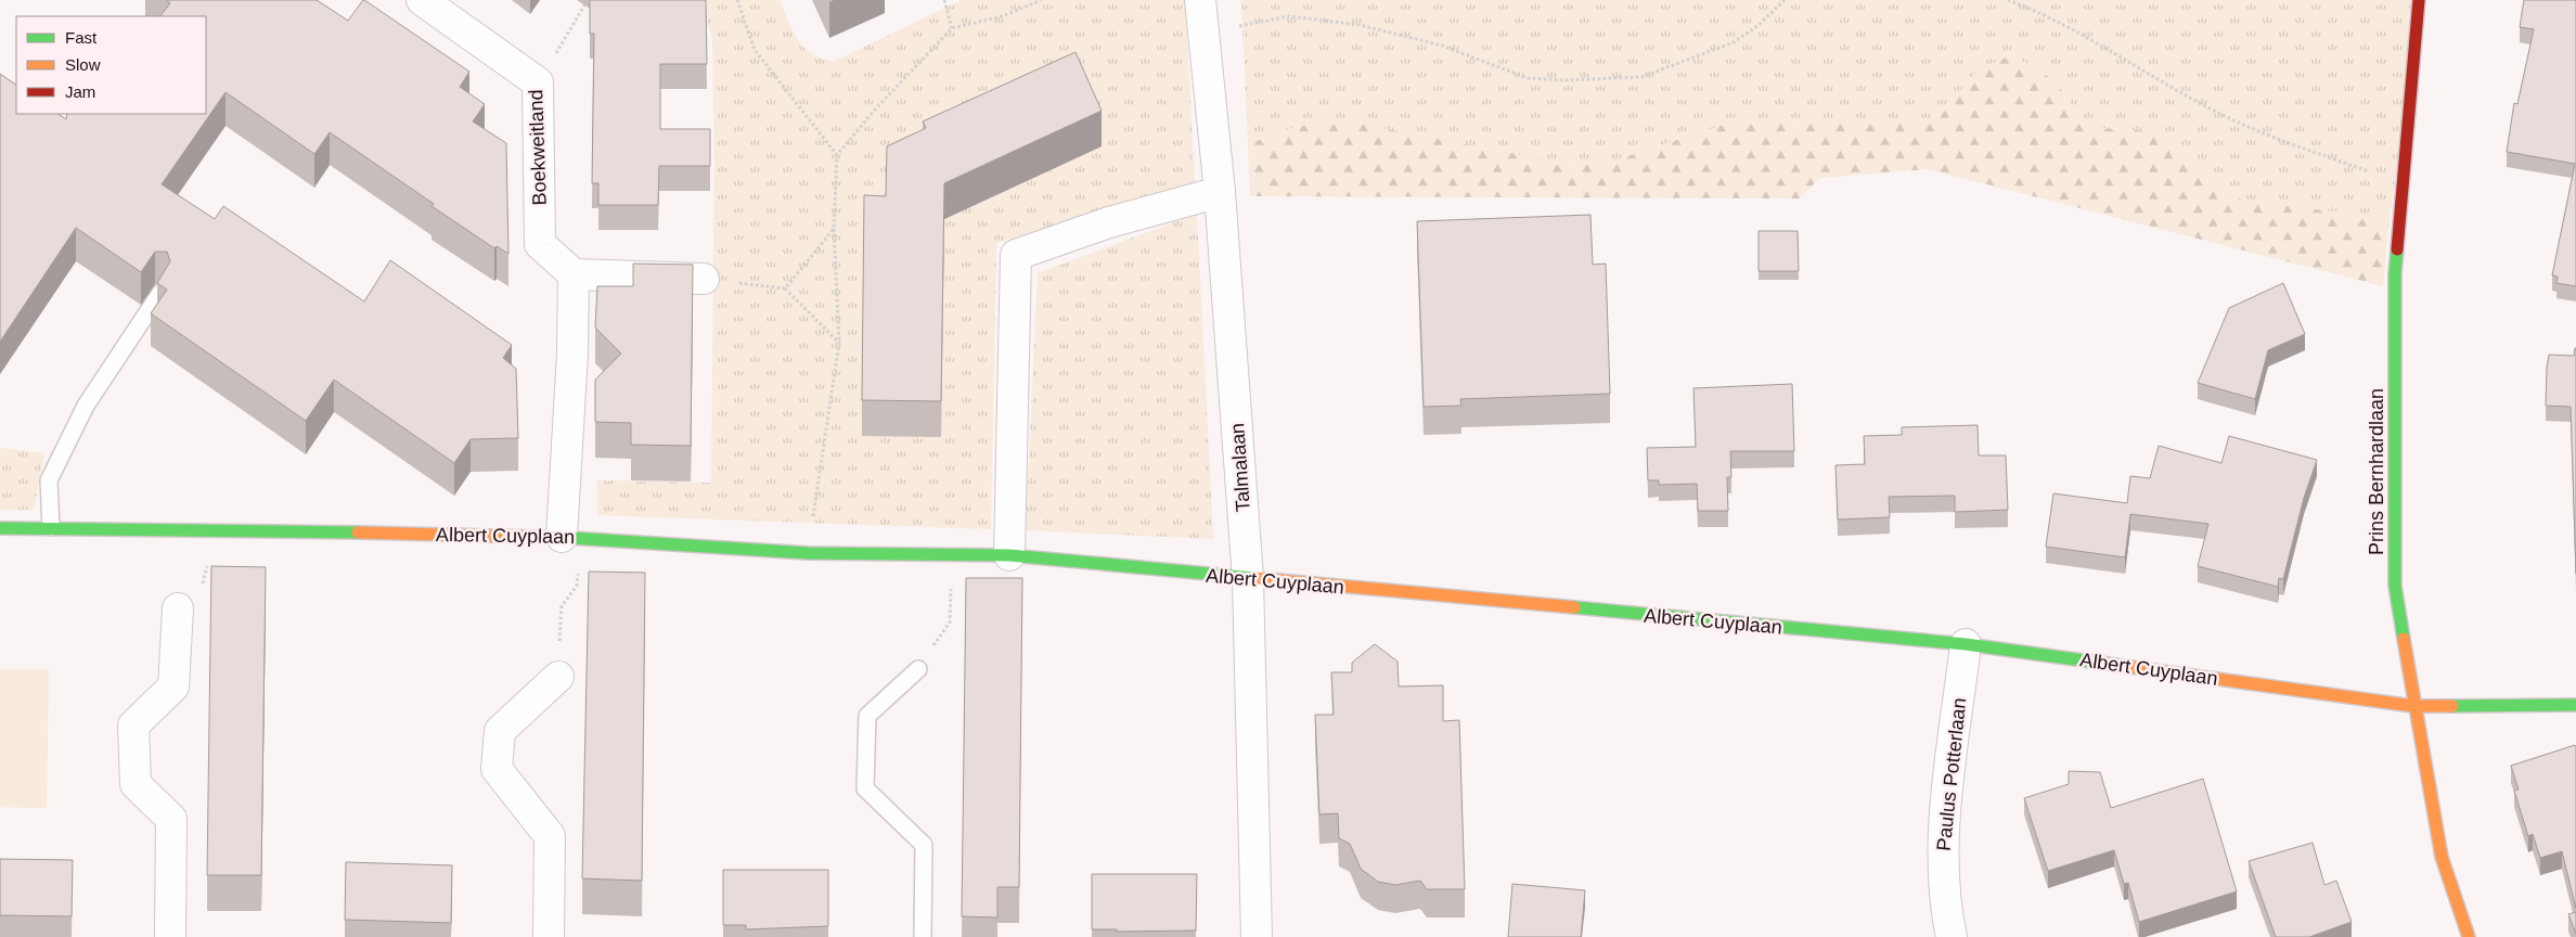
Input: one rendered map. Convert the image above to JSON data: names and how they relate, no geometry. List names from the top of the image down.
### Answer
{
  "streets": {
    "street": [
      "Boekweitland",
      "Talmalaan",
      "Prins Bernhardlaan",
      "Albert Cuyplaan",
      "Paulus Potterlaan"
    ]
  },
  "crossings": [
    ["Talmalaan", "Albert Cuyplaan"],
    ["Prins Bernhardlaan", "Albert Cuyplaan"],
    ["Albert Cuyplaan", "Paulus Potterlaan"]
  ],
  "legend": ["Fast", "Slow", "Jam"]
}
